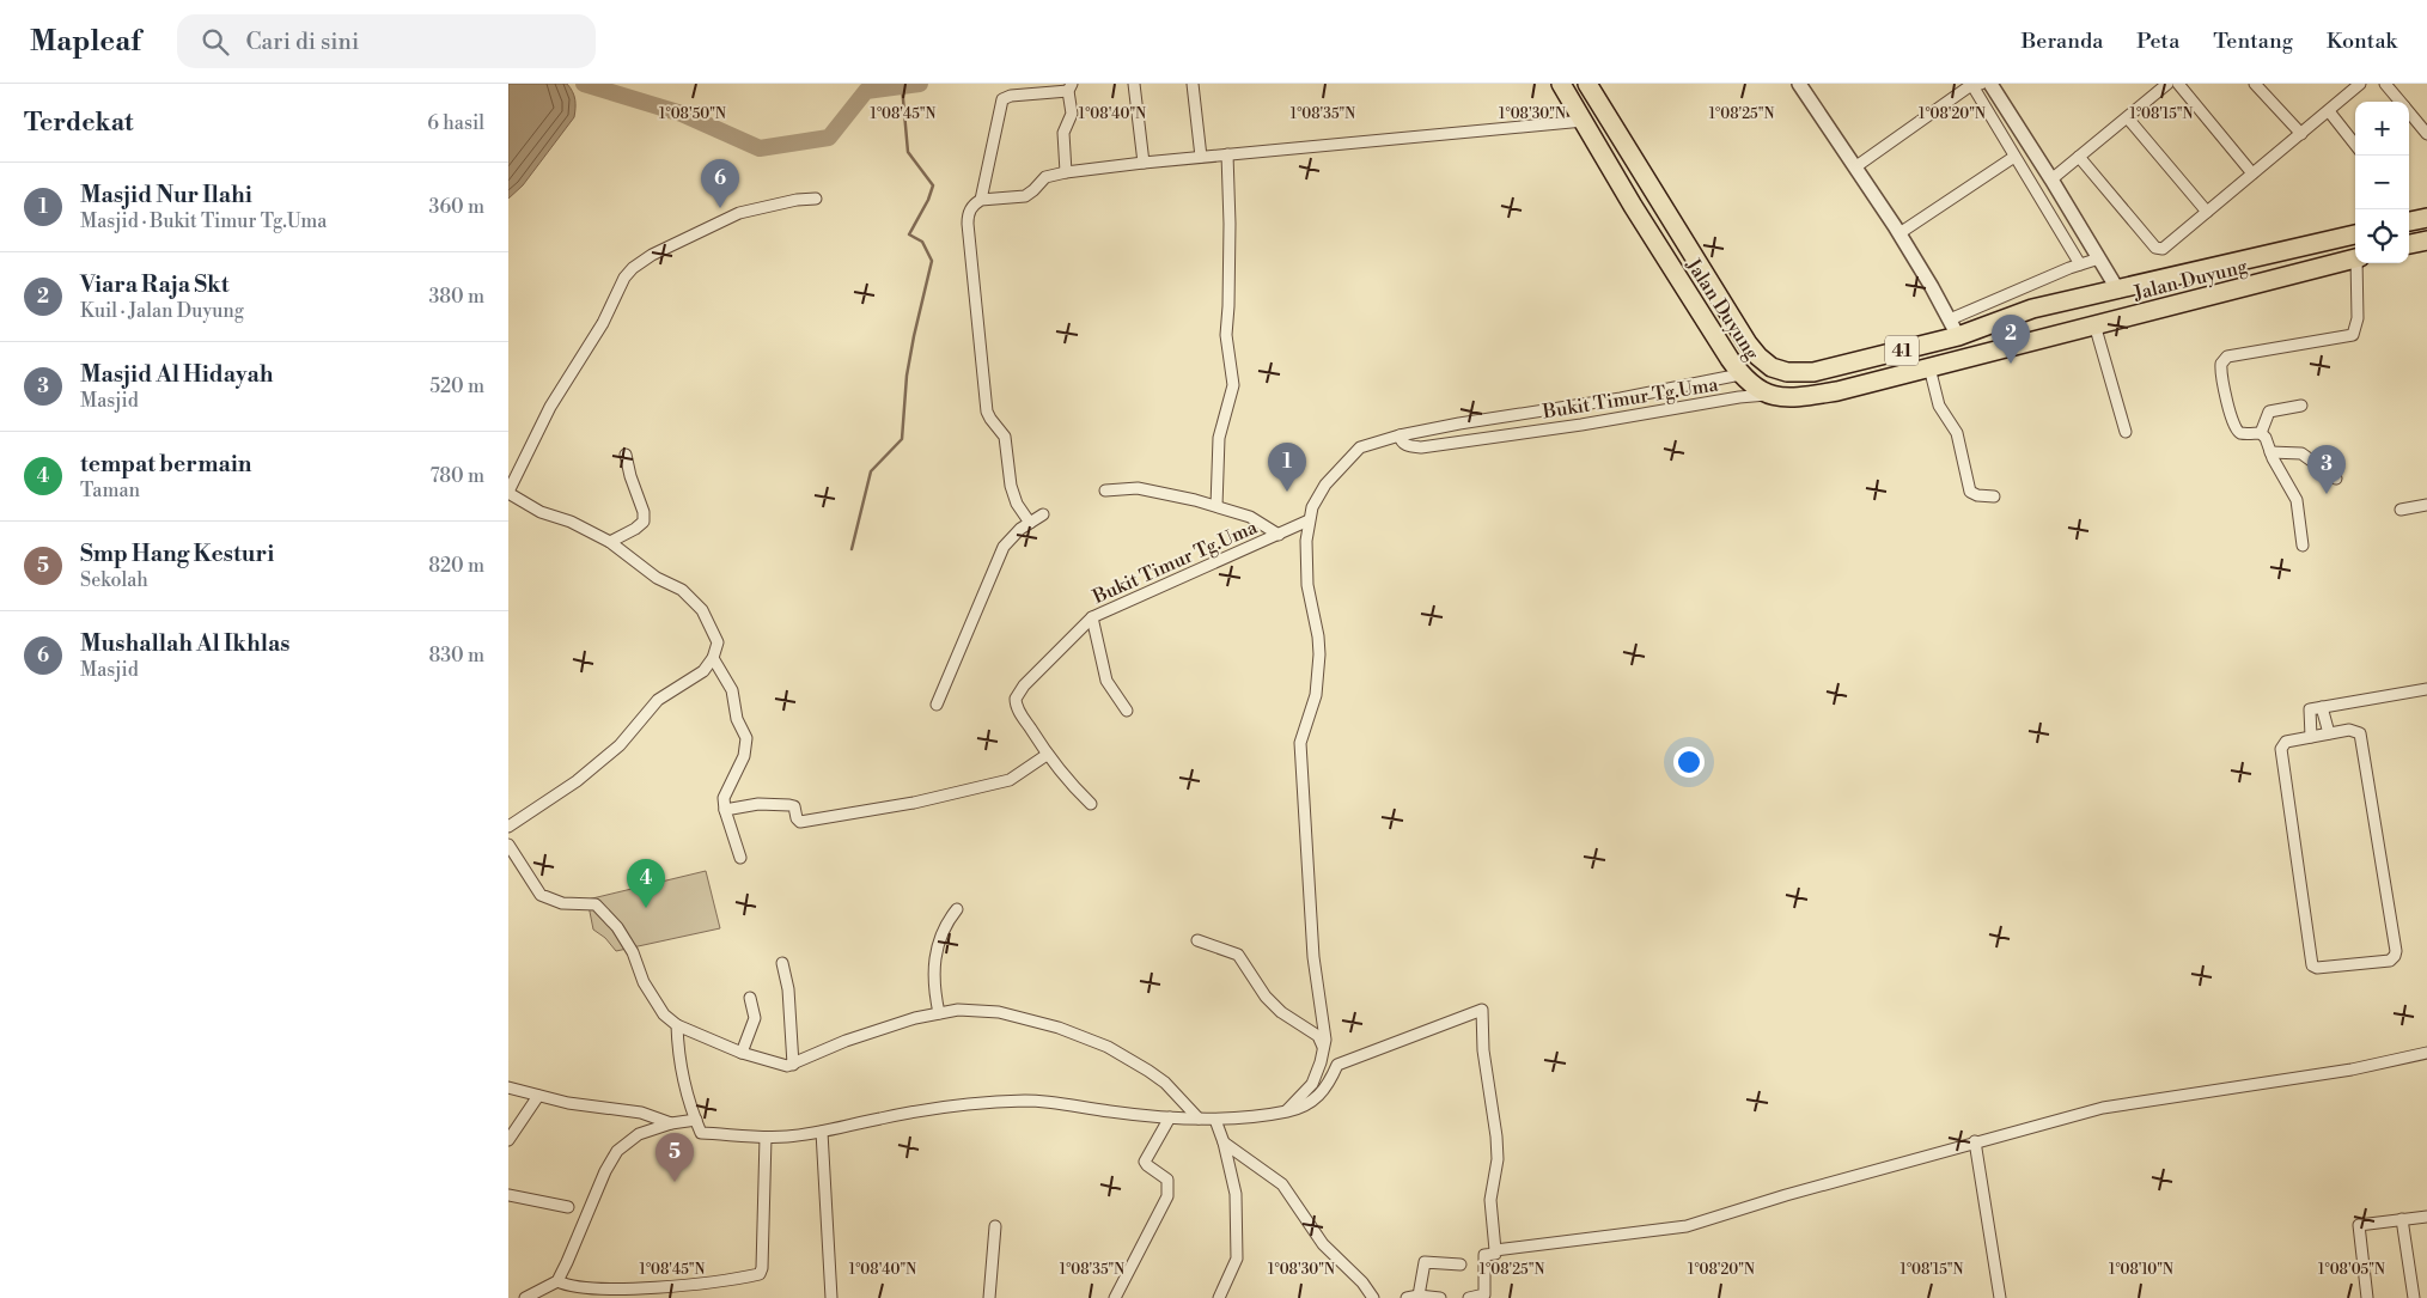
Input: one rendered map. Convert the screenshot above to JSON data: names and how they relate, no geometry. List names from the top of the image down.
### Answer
{
  "streets": {
    "highway": ["Jalan Duyung", "41"],
    "street": ["Bukit Timur Tg.Uma"]
  },
  "crossings": [
    ["Jalan Duyung", "Bukit Timur Tg.Uma"]
  ],
  "page": {
    "header": "Mapleaf",
    "search": "Cari di sini",
    "nav": [
      "Beranda",
      "Peta",
      "Tentang",
      "Kontak"
    ],
    "heading": ["Terdekat", "6 hasil"],
    "map_buttons": ["+", "−"],
    "pins": [
      "6",
      "2",
      "1",
      "3",
      "4",
      "5"
    ],
    "list": [
      {
        "mark": "1",
        "name": "Masjid Nur Ilahi",
        "note": "Masjid · Bukit Timur Tg.Uma",
        "value": "360 m"
      },
      {
        "mark": "2",
        "name": "Viara Raja Skt",
        "note": "Kuil · Jalan Duyung",
        "value": "380 m"
      },
      {
        "mark": "3",
        "name": "Masjid Al Hidayah",
        "note": "Masjid",
        "value": "520 m"
      },
      {
        "mark": "4",
        "name": "tempat bermain",
        "note": "Taman",
        "value": "780 m"
      },
      {
        "mark": "5",
        "name": "Smp Hang Kesturi",
        "note": "Sekolah",
        "value": "820 m"
      },
      {
        "mark": "6",
        "name": "Mushallah Al Ikhlas",
        "note": "Masjid",
        "value": "830 m"
      }
    ]
  },
  "coordinates": [
    "1°08'50\"N",
    "1°08'45\"N",
    "1°08'40\"N",
    "1°08'35\"N",
    "1°08'30\"N",
    "1°08'25\"N",
    "1°08'20\"N",
    "1°08'15\"N",
    "1°08'10\"N",
    "1°08'05\"N"
  ]
}
